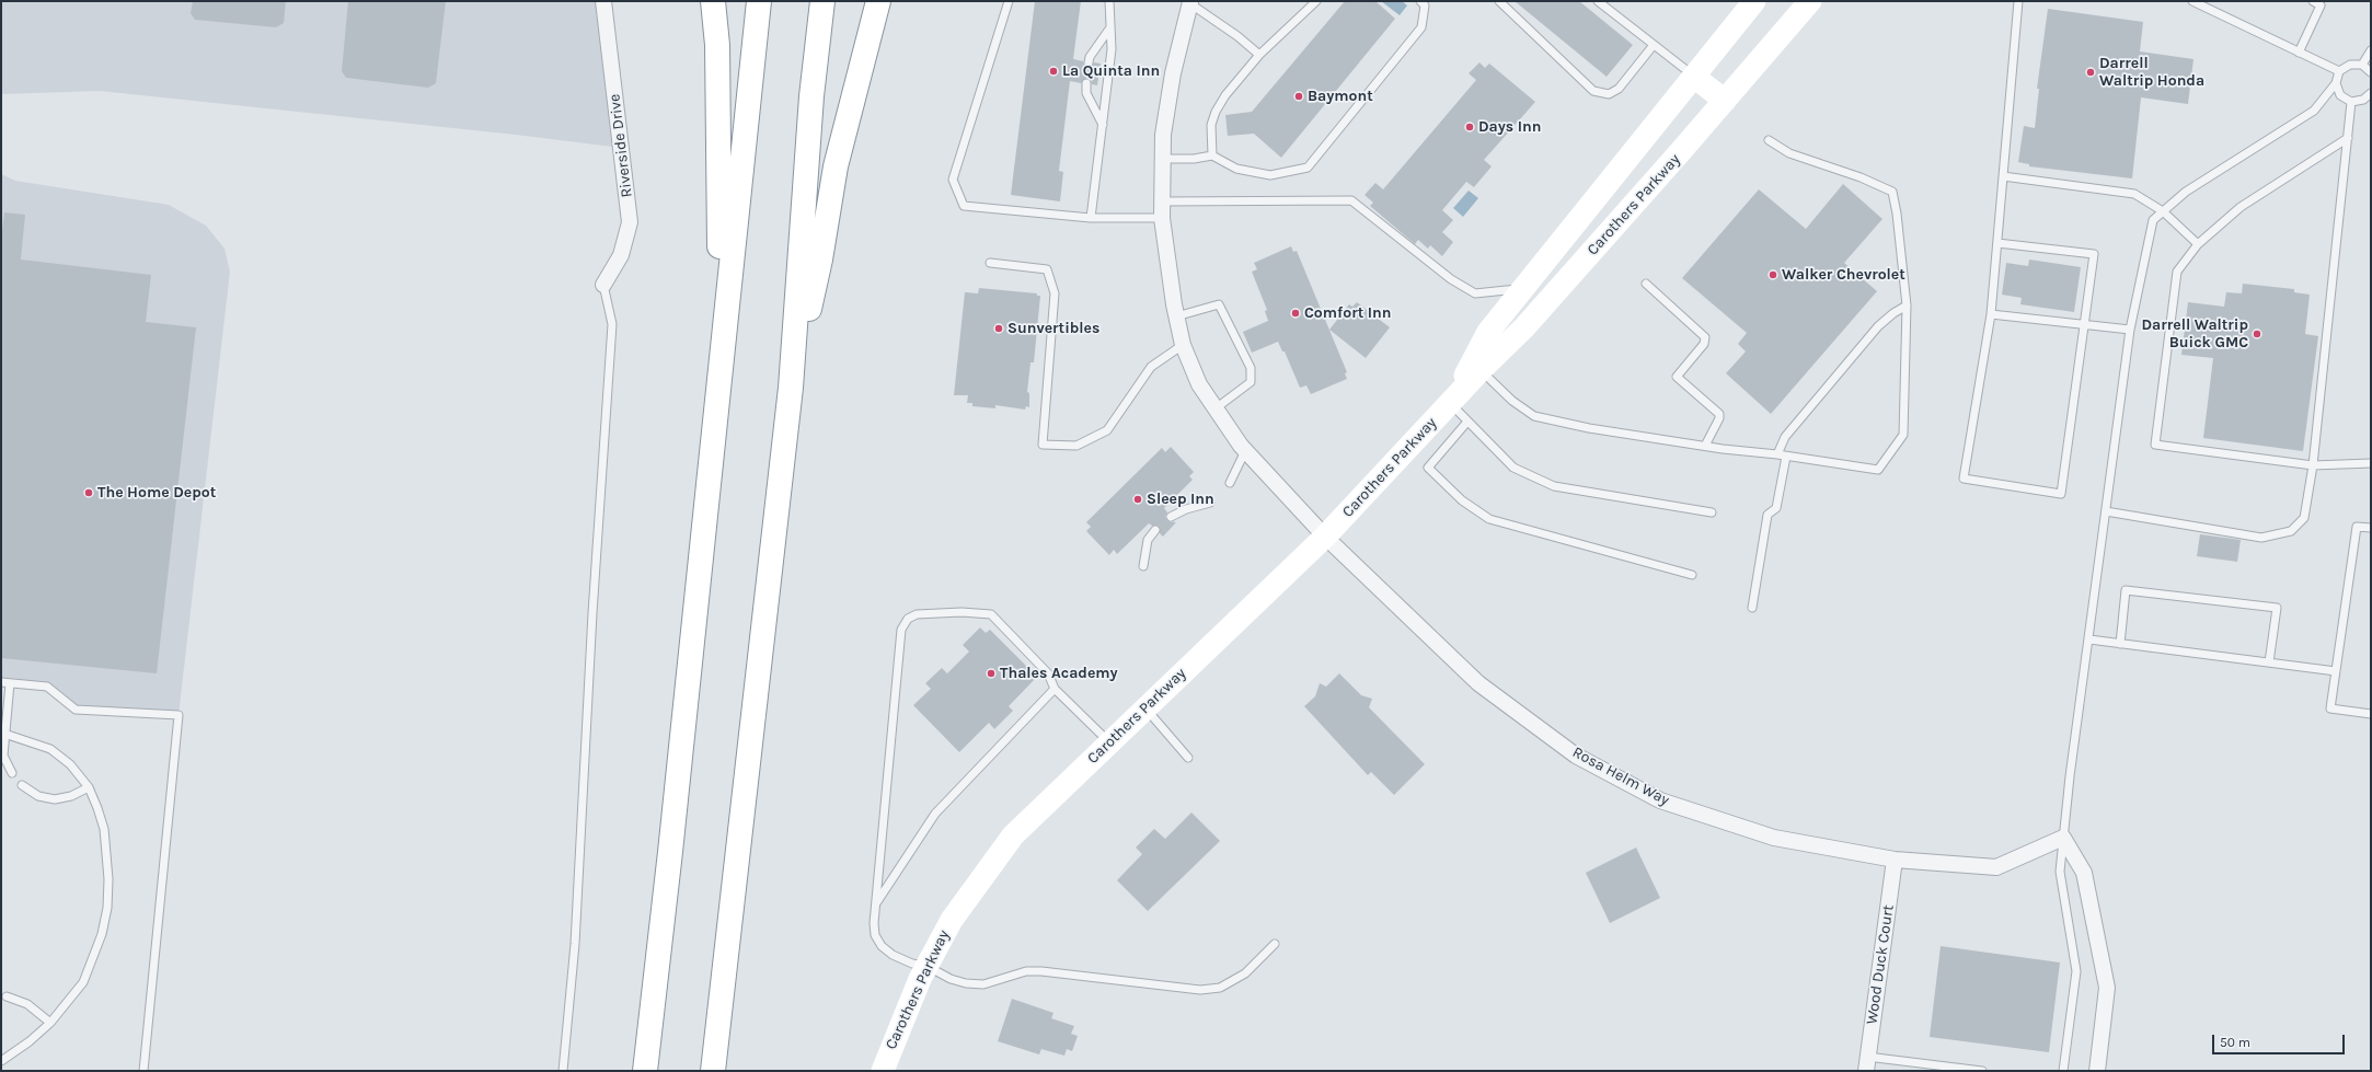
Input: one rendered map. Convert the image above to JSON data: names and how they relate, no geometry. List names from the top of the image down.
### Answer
{
  "streets": {
    "main road": ["Carothers Parkway"],
    "street": ["Riverside Drive", "Rosa Helm Way", "Wood Duck Court"]
  },
  "crossings": [
    ["Carothers Parkway", "Rosa Helm Way"],
    ["Rosa Helm Way", "Wood Duck Court"]
  ],
  "places": [
    "La Quinta Inn",
    "Darrell Waltrip Honda",
    "Baymont",
    "Days Inn",
    "Walker Chevrolet",
    "Comfort Inn",
    "Sunvertibles",
    "Darrell Waltrip Buick GMC",
    "The Home Depot",
    "Sleep Inn",
    "Thales Academy"
  ],
  "scale_bar": "50 m"
}
